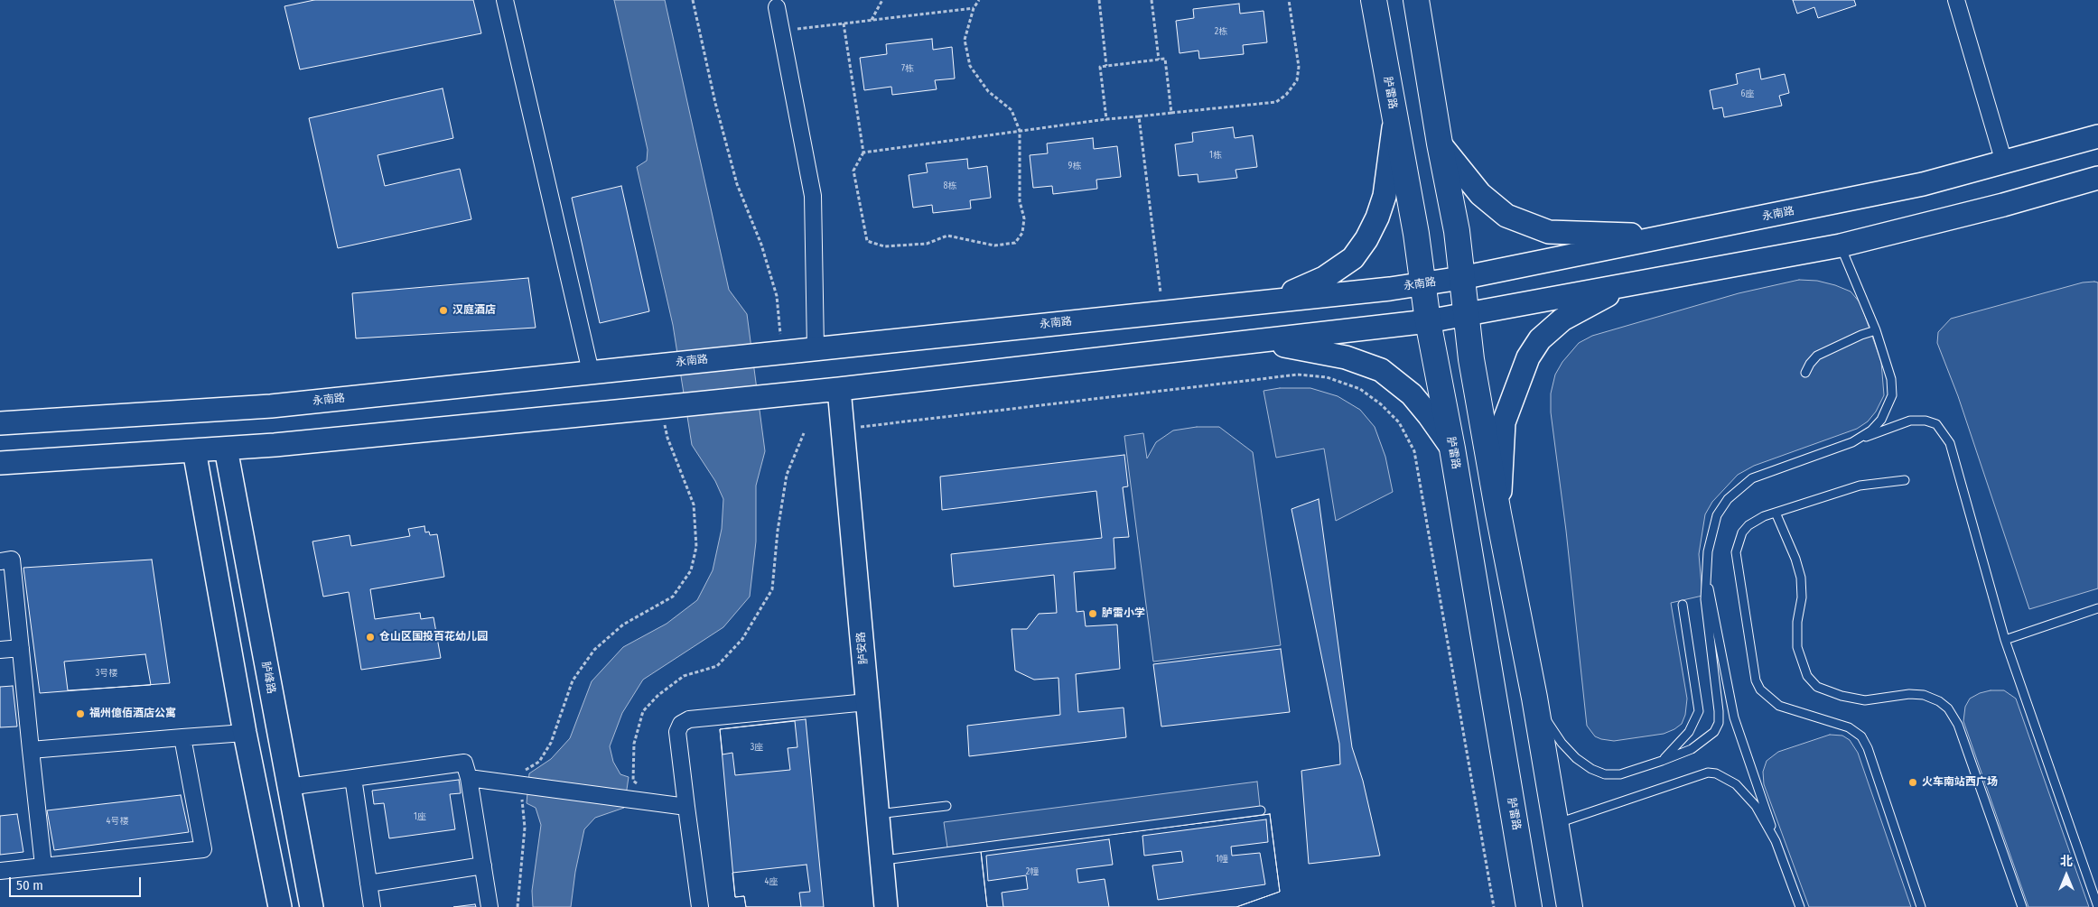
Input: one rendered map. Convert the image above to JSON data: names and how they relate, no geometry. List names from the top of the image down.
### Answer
{
  "streets": {
    "main road": [
      "胪雷路",
      "永南路",
      "胪安路",
      "胪峰路"
    ]
  },
  "crossings": [
    ["胪雷路", "永南路"]
  ],
  "places": [
    "汉庭酒店",
    "胪雷小学",
    "仓山区国投百花幼儿园",
    "福州億佰酒店公寓",
    "火车南站西广场"
  ],
  "house_numbers": [
    "2栋",
    "7栋",
    "6座",
    "1栋",
    "9栋",
    "8栋",
    "3号楼",
    "3座",
    "1座",
    "4号楼",
    "1幢",
    "2幢",
    "4座"
  ],
  "scale_bar": "50 m",
  "north": "top"
}
